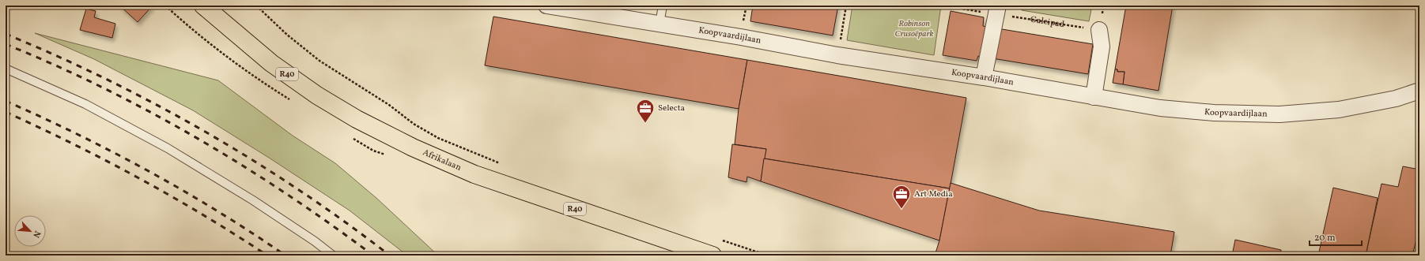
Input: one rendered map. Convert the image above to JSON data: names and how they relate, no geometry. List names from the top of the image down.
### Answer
{
  "streets": {
    "main road": ["R40", "Afrikalaan"],
    "street": ["Koopvaardijlaan"],
    "path": ["Galeipad"]
  },
  "parks": ["Robinson Crusoëpark"],
  "places": {
    "office": ["Selecta", "Art Media"]
  },
  "scale_bar": "20 m",
  "north": "bottom right"
}
